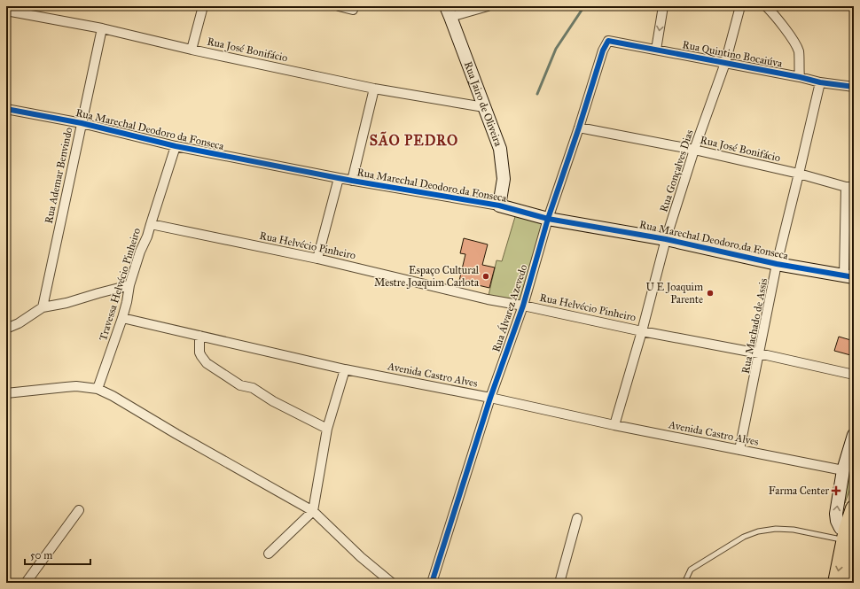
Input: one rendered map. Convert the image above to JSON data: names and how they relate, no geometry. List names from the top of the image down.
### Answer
{
  "streets": {
    "street": [
      "Rua José Bonifácio",
      "Rua Quintino Bocaiúva",
      "Rua Jairo de Oliveira",
      "Rua Marechal Deodoro da Fonseca",
      "Rua Gonçalves Dias",
      "Rua Ademar Benvindo",
      "Rua Helvécio Pinheiro",
      "Travessa Helvécio Pinheiro",
      "Rua Álvarez Azevedo",
      "Rua Machado de Assis",
      "Avenida Castro Alves"
    ]
  },
  "crossings": [
    ["Rua José Bonifácio", "Rua Jairo de Oliveira"],
    ["Rua José Bonifácio", "Rua Gonçalves Dias"],
    ["Rua José Bonifácio", "Rua Ademar Benvindo"],
    ["Rua José Bonifácio", "Rua Álvarez Azevedo"],
    ["Rua José Bonifácio", "Rua Machado de Assis"],
    ["Rua Quintino Bocaiúva", "Rua Gonçalves Dias"],
    ["Rua Quintino Bocaiúva", "Rua Álvarez Azevedo"],
    ["Rua Quintino Bocaiúva", "Rua Machado de Assis"],
    ["Rua Jairo de Oliveira", "Rua Marechal Deodoro da Fonseca"],
    ["Rua Marechal Deodoro da Fonseca", "Rua Gonçalves Dias"],
    ["Rua Marechal Deodoro da Fonseca", "Rua Ademar Benvindo"],
    ["Rua Marechal Deodoro da Fonseca", "Travessa Helvécio Pinheiro"],
    ["Rua Marechal Deodoro da Fonseca", "Rua Álvarez Azevedo"],
    ["Rua Marechal Deodoro da Fonseca", "Rua Machado de Assis"],
    ["Rua Gonçalves Dias", "Rua Helvécio Pinheiro"],
    ["Rua Gonçalves Dias", "Avenida Castro Alves"],
    ["Rua Helvécio Pinheiro", "Travessa Helvécio Pinheiro"],
    ["Rua Helvécio Pinheiro", "Rua Álvarez Azevedo"],
    ["Rua Helvécio Pinheiro", "Rua Machado de Assis"],
    ["Travessa Helvécio Pinheiro", "Avenida Castro Alves"],
    ["Rua Álvarez Azevedo", "Avenida Castro Alves"],
    ["Rua Machado de Assis", "Avenida Castro Alves"]
  ],
  "districts": ["SÃO PEDRO"],
  "places": {
    "other": ["Espaço Cultural Mestre Joaquim Carlota", "U E Joaquim Parente"],
    "health": ["Farma Center"]
  },
  "scale_bar": "50 m"
}
